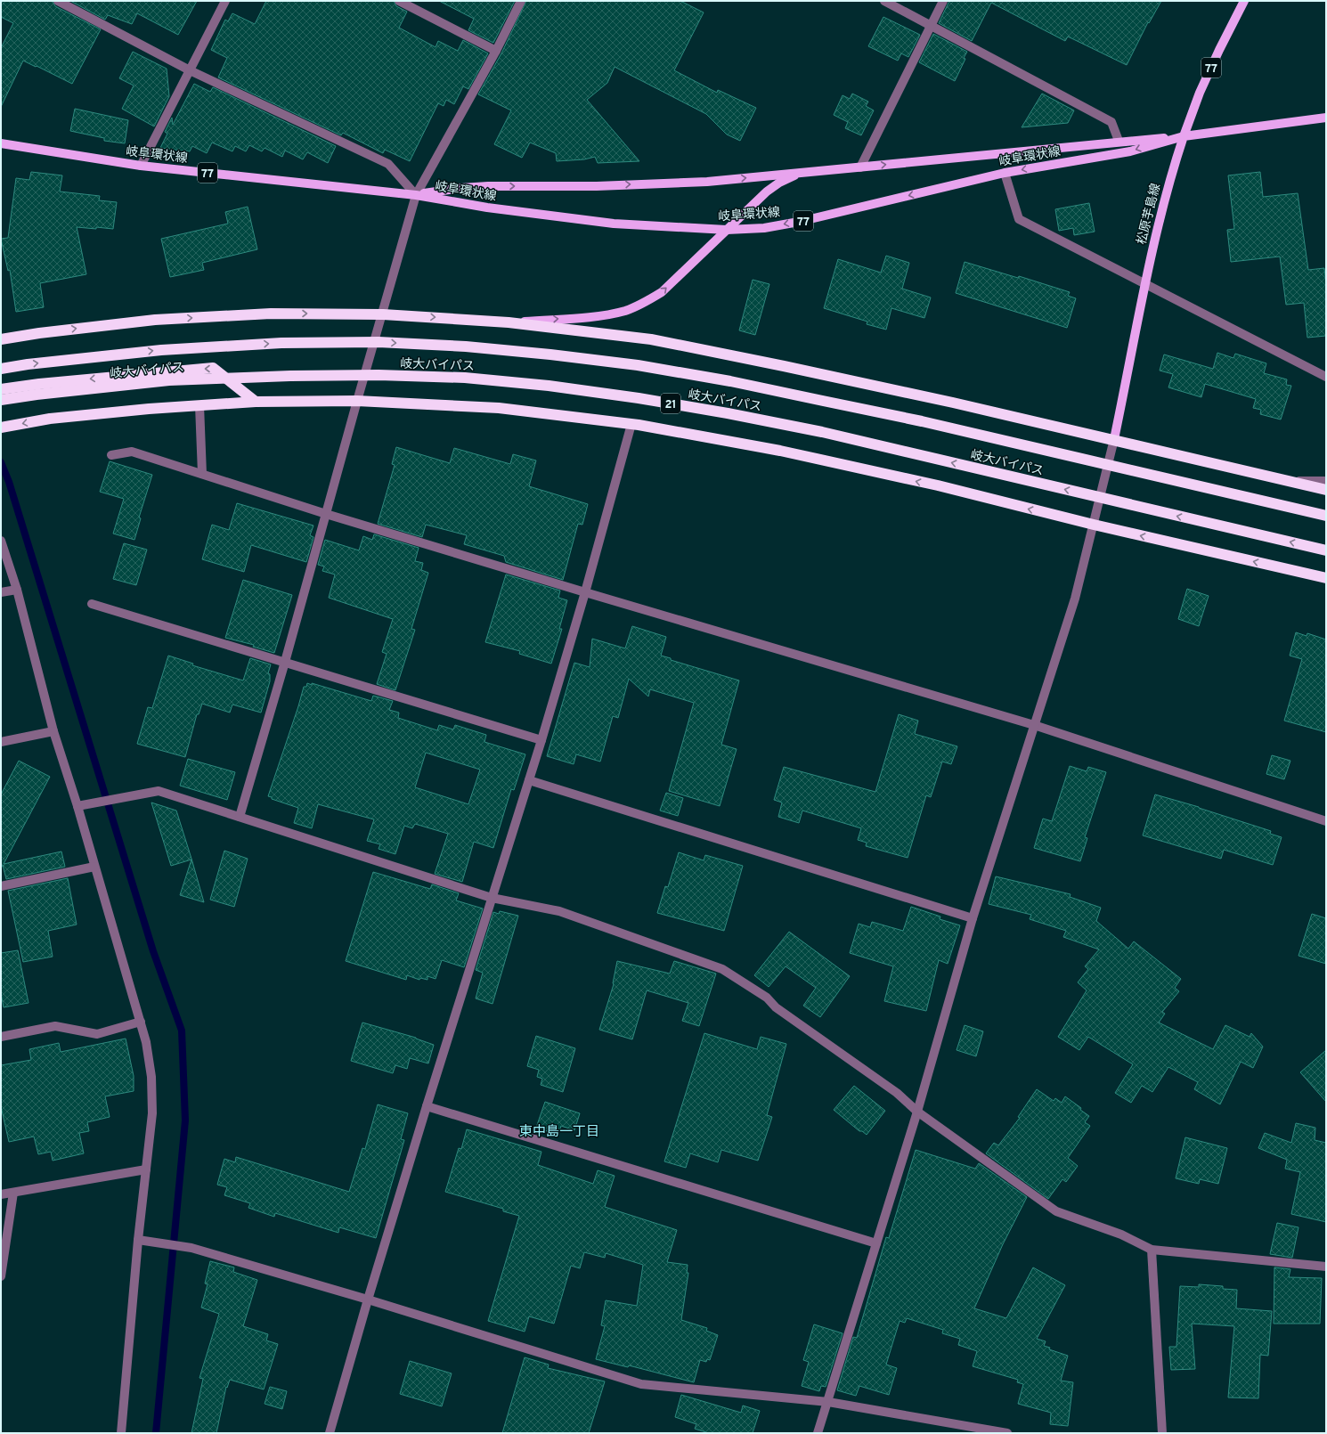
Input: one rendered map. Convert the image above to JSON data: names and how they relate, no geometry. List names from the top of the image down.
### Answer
{
  "streets": {
    "highway": ["岐大バイパス", "21"],
    "main road": ["77", "岐阜環状線", "松原芋島線"]
  },
  "crossings": [
    ["77", "岐阜環状線"],
    ["77", "松原芋島線"],
    ["岐阜環状線", "松原芋島線"]
  ],
  "districts": ["東中島一丁目"]
}
